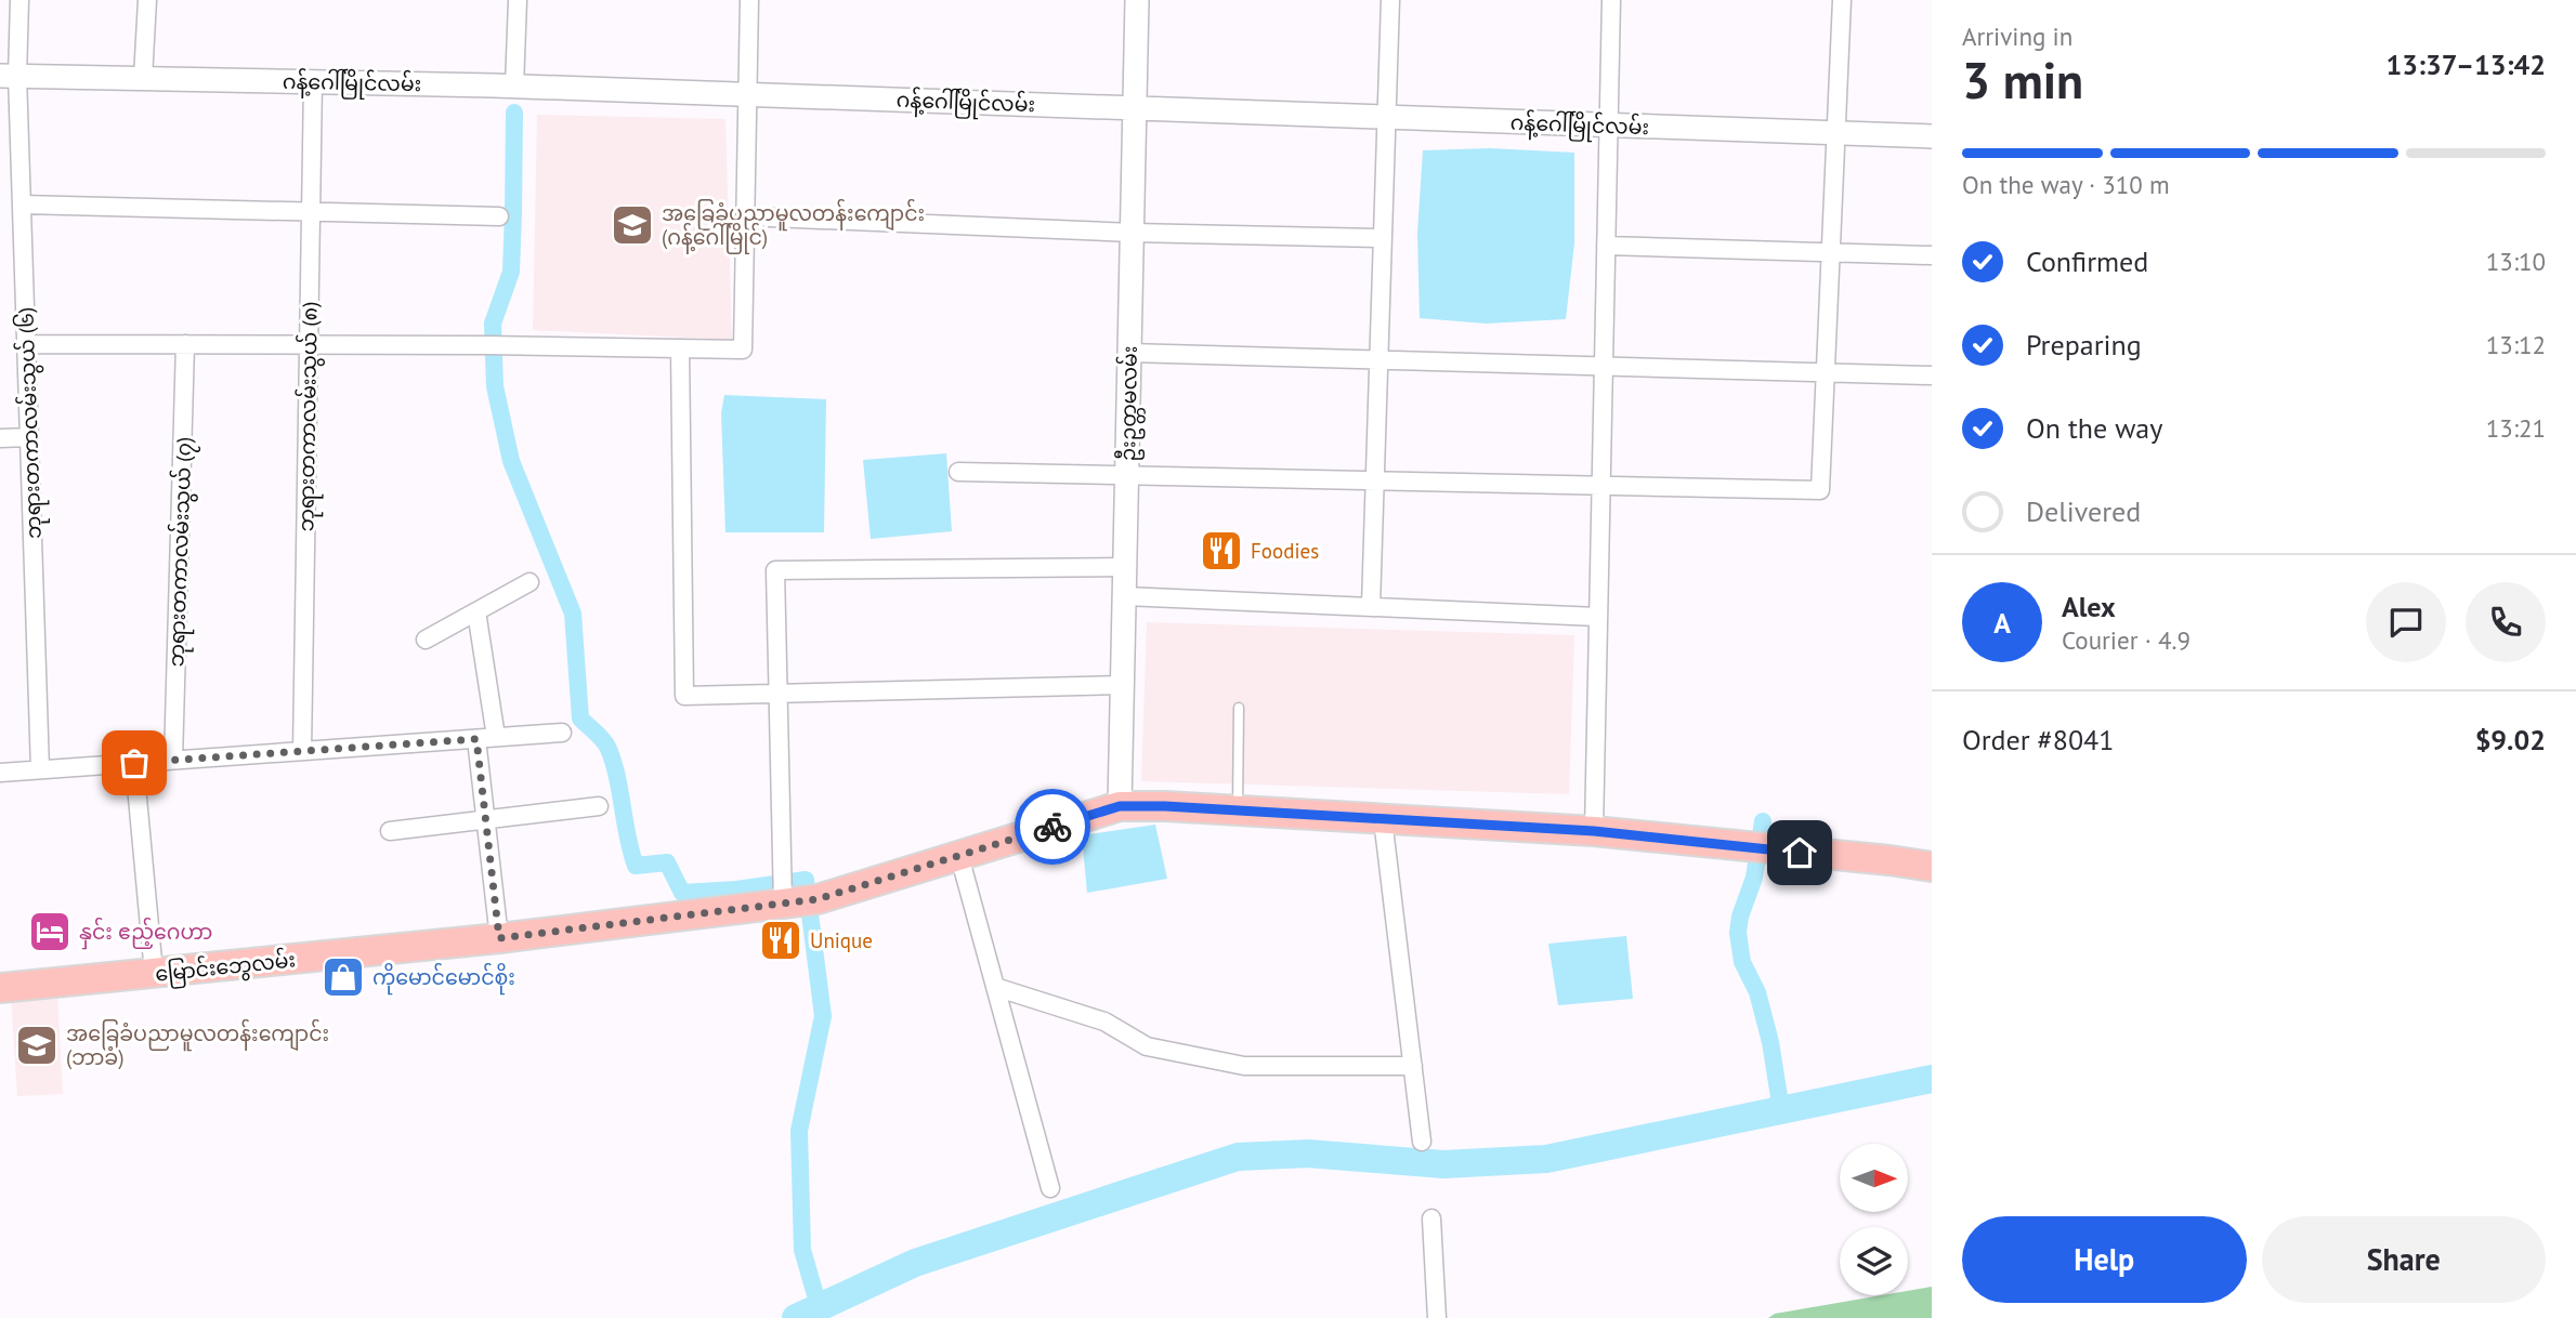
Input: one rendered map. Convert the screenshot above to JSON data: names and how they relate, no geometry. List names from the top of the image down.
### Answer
{
  "streets": {
    "main road": ["မြောင်းဘွေလမ်း"],
    "street": [
      "ဂန့်ဂေါ်မြိုင်လမ်း",
      "ဦးဥတ္တမလမ်း",
      "ဘုရားတကာလမ်းသွယ် (၈)",
      "ဘုရားတကာလမ်းသွယ် (၆)",
      "ဘုရားတကာလမ်းသွယ် (၇)"
    ]
  },
  "crossings": [
    ["ဂန့်ဂေါ်မြိုင်လမ်း", "ဦးဥတ္တမလမ်း"],
    ["ဂန့်ဂေါ်မြိုင်လမ်း", "ဘုရားတကာလမ်းသွယ် (၈)"],
    ["ဂန့်ဂေါ်မြိုင်လမ်း", "ဘုရားတကာလမ်းသွယ် (၆)"],
    ["ဦးဥတ္တမလမ်း", "မြောင်းဘွေလမ်း"]
  ],
  "places": {
    "school or university": ["အခြေခံပညာမူလတန်းကျောင်း (ဂန့်ဂေါ်မြိုင်)", "အခြေခံပညာမူလတန်းကျောင်း (ဘာခံ)"],
    "restaurant": ["Foodies", "Unique"],
    "hotel": ["နှင်း ဧည့်ဂေဟာ"],
    "shop": ["ကိုမောင်မောင်စိုး"]
  },
  "north": "right",
  "page": {
    "heading": ["3 min", "Arriving in", "13:37–13:42"],
    "panel": [
      "Alex",
      "Courier · 4.9",
      "Order #8041",
      "$9.02"
    ],
    "bar": "On the way · 310 m",
    "list": [
      ["Confirmed", "13:10"],
      ["Preparing", "13:12"],
      ["On the way", "13:21"],
      "Delivered"
    ],
    "round": "A",
    "buttons": ["Help", "Share"]
  }
}
